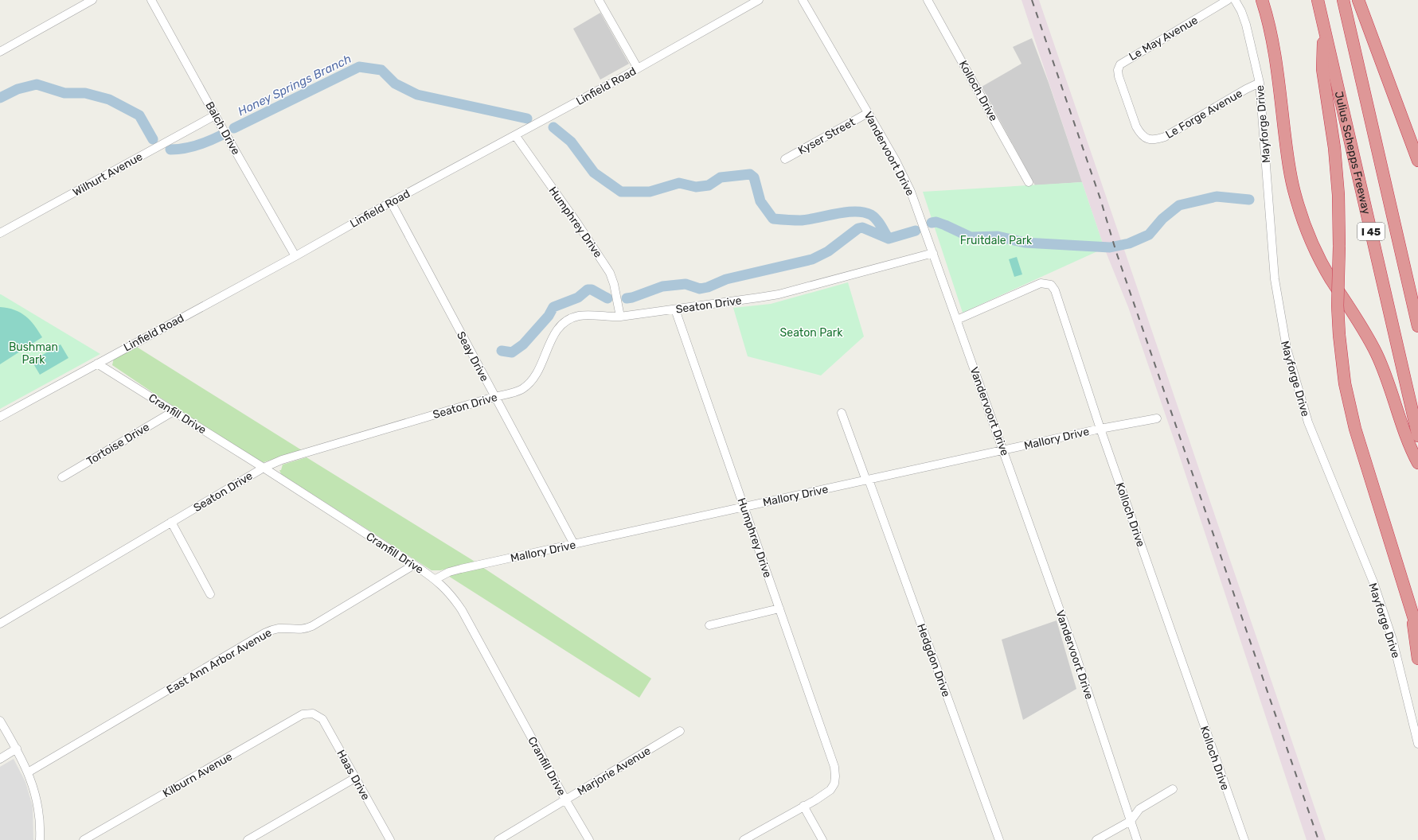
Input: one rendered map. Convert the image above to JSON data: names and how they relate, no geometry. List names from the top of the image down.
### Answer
{
  "streets": {
    "highway": ["Julius Schepps Freeway", "I 45"],
    "street": [
      "Le May Avenue",
      "Linfield Road",
      "Kolloch Drive",
      "Le Forge Avenue",
      "Mayforge Drive",
      "Balch Drive",
      "Kyser Street",
      "Vandervoort Drive",
      "Wilhurt Avenue",
      "Humphrey Drive",
      "Seaton Drive",
      "Seay Drive",
      "Cranfill Drive",
      "Mallory Drive",
      "Tortoise Drive",
      "Hedgdon Drive",
      "East Ann Arbor Avenue",
      "Marjorie Avenue",
      "Kilburn Avenue",
      "Haas Drive"
    ]
  },
  "crossings": [
    ["Le May Avenue", "Le Forge Avenue"],
    ["Linfield Road", "Balch Drive"],
    ["Linfield Road", "Humphrey Drive"],
    ["Linfield Road", "Seay Drive"],
    ["Linfield Road", "Cranfill Drive"],
    ["Kolloch Drive", "Vandervoort Drive"],
    ["Kolloch Drive", "Mallory Drive"],
    ["Le Forge Avenue", "Mayforge Drive"],
    ["Balch Drive", "Wilhurt Avenue"],
    ["Kyser Street", "Vandervoort Drive"],
    ["Vandervoort Drive", "Seaton Drive"],
    ["Vandervoort Drive", "Mallory Drive"],
    ["Humphrey Drive", "Seaton Drive"],
    ["Humphrey Drive", "Mallory Drive"],
    ["Seaton Drive", "Seay Drive"],
    ["Seaton Drive", "Cranfill Drive"],
    ["Seay Drive", "Mallory Drive"],
    ["Cranfill Drive", "Mallory Drive"],
    ["Cranfill Drive", "Tortoise Drive"],
    ["Cranfill Drive", "East Ann Arbor Avenue"],
    ["Cranfill Drive", "Marjorie Avenue"],
    ["Mallory Drive", "Hedgdon Drive"],
    ["Kilburn Avenue", "Haas Drive"]
  ],
  "water": ["Honey Springs Branch"],
  "parks": ["Fruitdale Park", "Seaton Park", "Bushman Park"]
}
